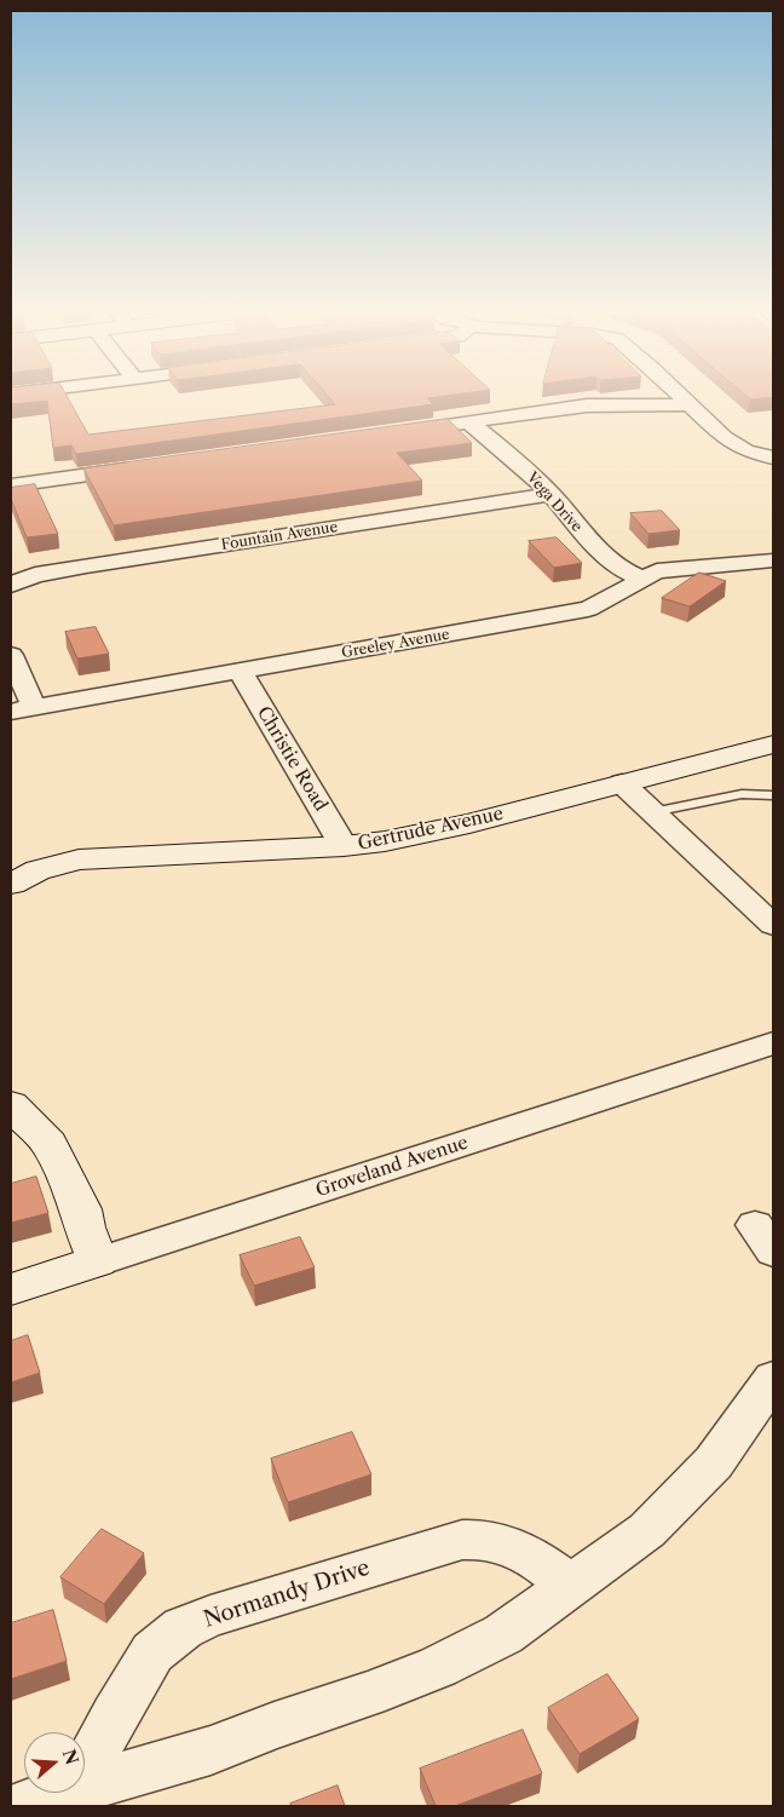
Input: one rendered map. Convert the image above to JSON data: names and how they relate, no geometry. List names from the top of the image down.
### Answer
{
  "streets": {
    "street": [
      "Vega Drive",
      "Fountain Avenue",
      "Greeley Avenue",
      "Christie Road",
      "Gertrude Avenue",
      "Groveland Avenue",
      "Normandy Drive"
    ]
  },
  "crossings": [
    ["Vega Drive", "Fountain Avenue"],
    ["Vega Drive", "Greeley Avenue"],
    ["Greeley Avenue", "Christie Road"],
    ["Christie Road", "Gertrude Avenue"]
  ],
  "north": "right"
}
